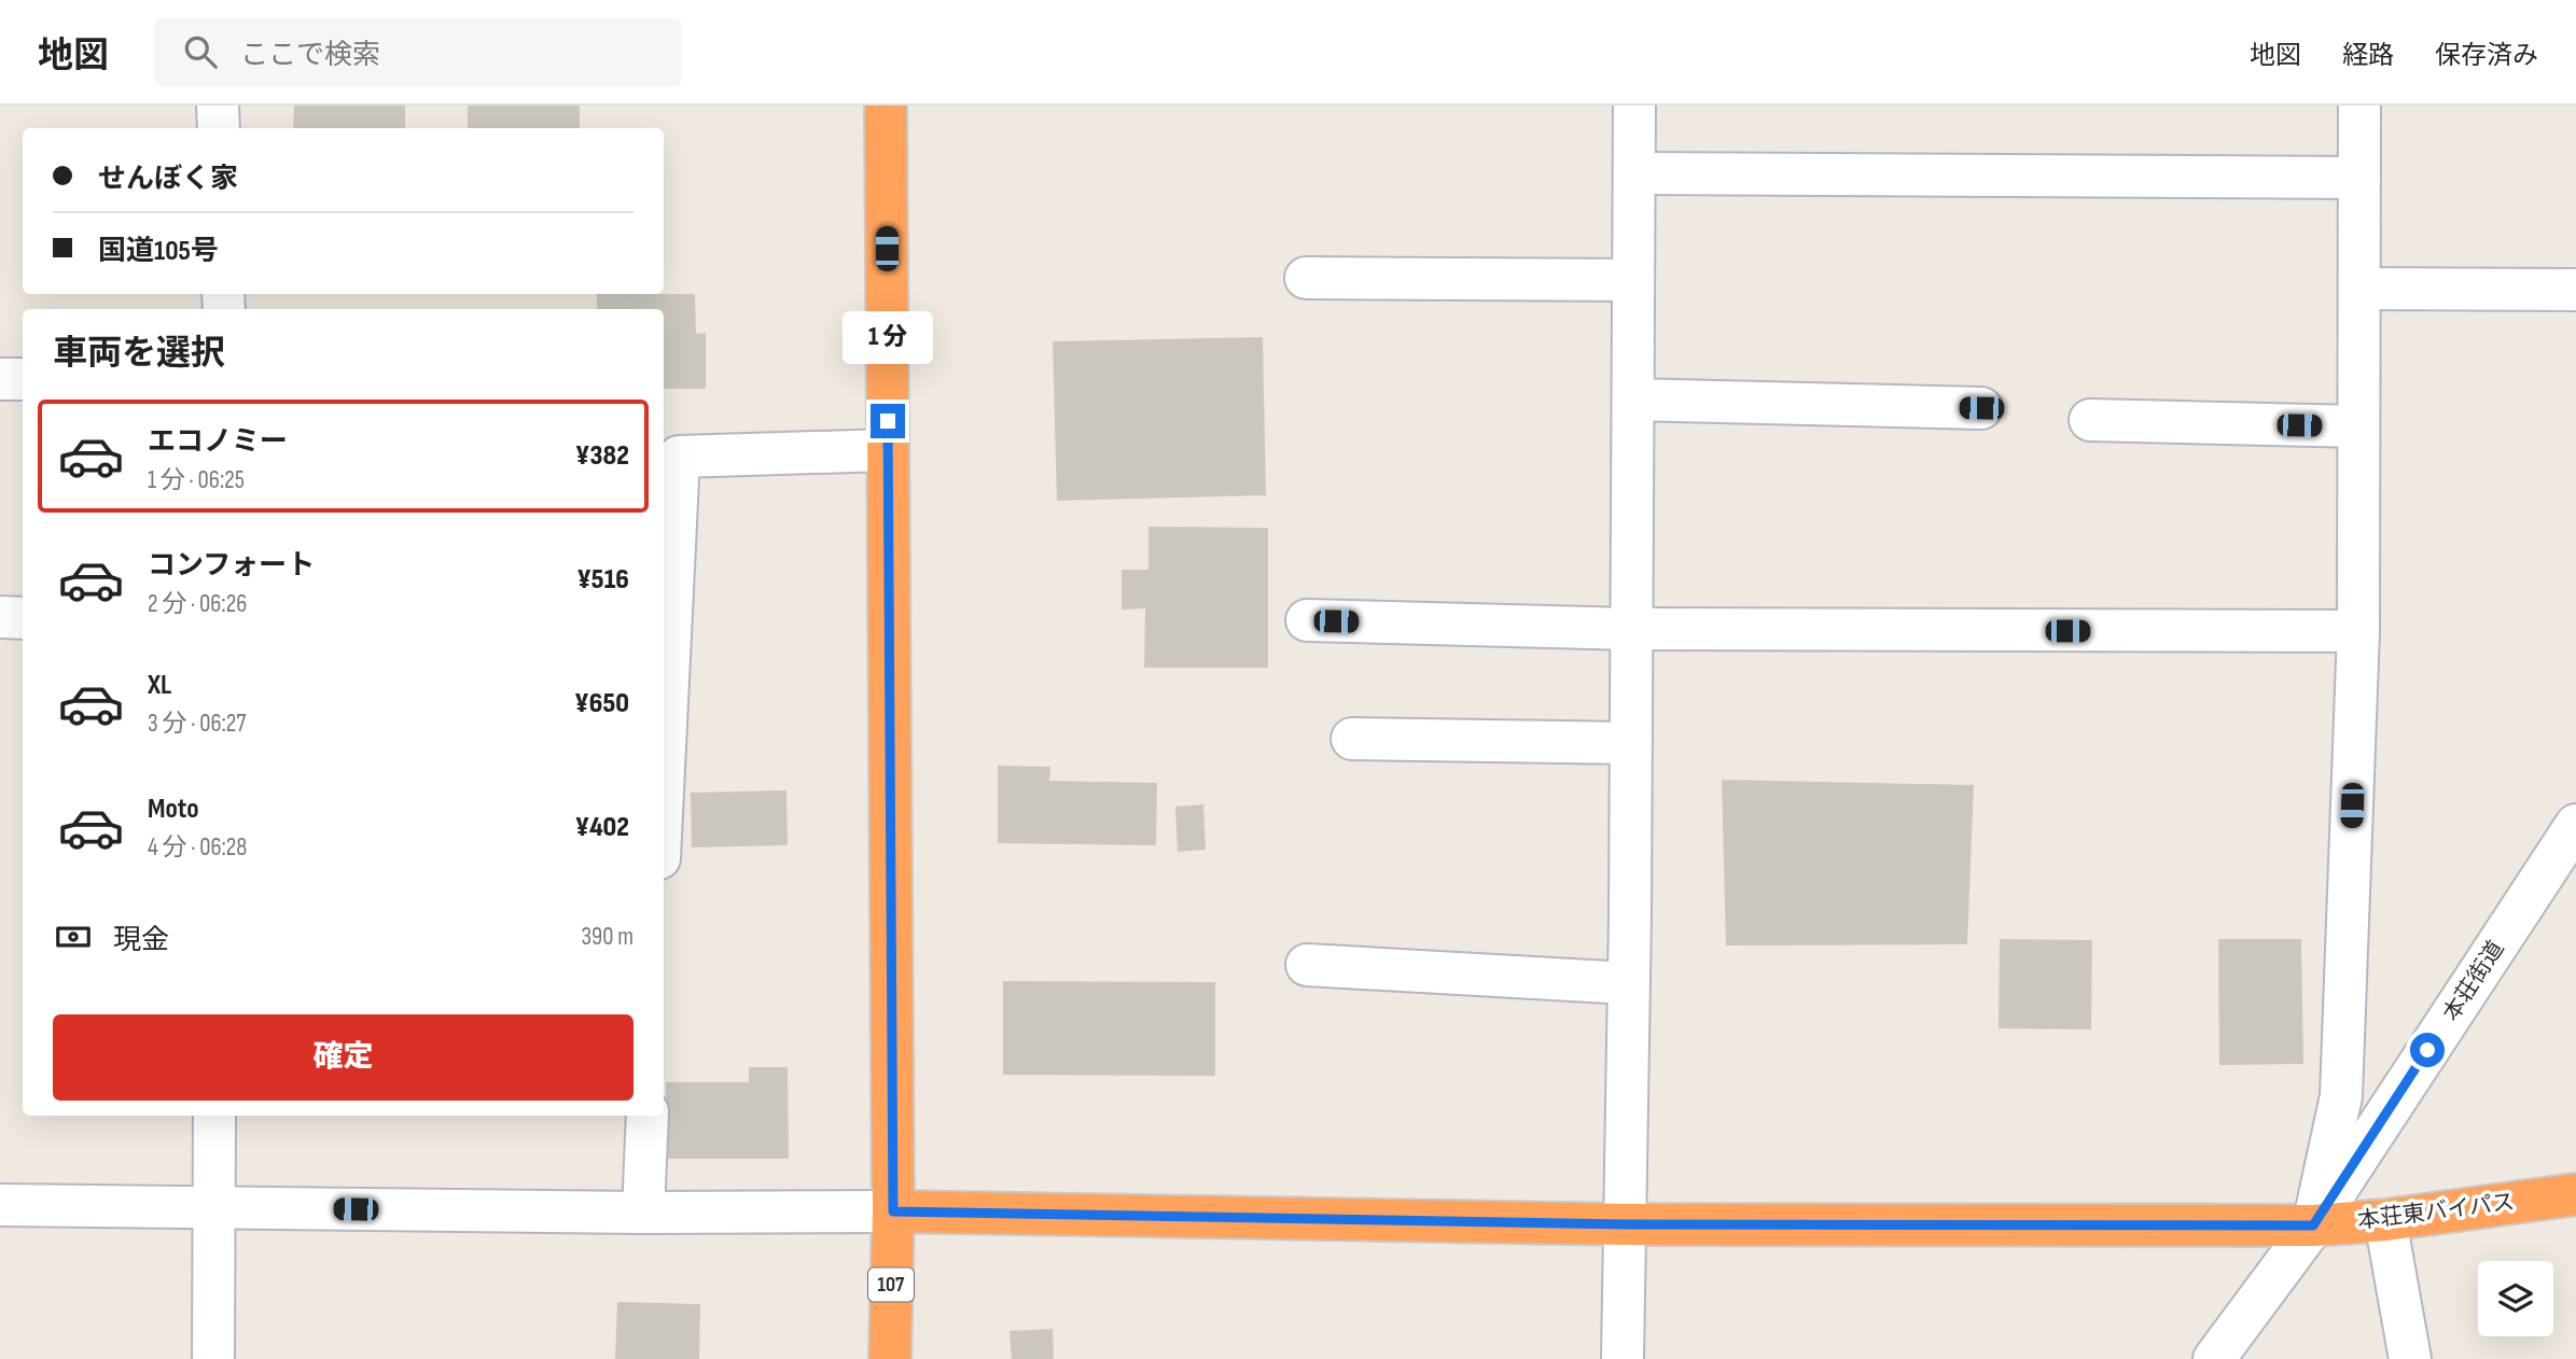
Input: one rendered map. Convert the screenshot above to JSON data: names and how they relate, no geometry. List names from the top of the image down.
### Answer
{
  "streets": {
    "highway": ["本荘東バイパス", "107"],
    "street": ["本荘街道"]
  },
  "crossings": [
    ["本荘街道", "本荘東バイパス"],
    ["本荘東バイパス", "107"]
  ],
  "page": {
    "header": "地図",
    "search": "ここで検索",
    "nav": ["地図", "経路", "保存済み"],
    "banner": ["せんぼく家", "国道105号"],
    "heading": "車両を選択",
    "bubble": "1 分",
    "list": [
      {
        "name": "エコノミー",
        "note": "1 分 · 06:25",
        "value": "¥382"
      },
      {
        "name": "コンフォート",
        "note": "2 分 · 06:26",
        "value": "¥516"
      },
      {
        "name": "XL",
        "note": "3 分 · 06:27",
        "value": "¥650"
      },
      {
        "name": "Moto",
        "note": "4 分 · 06:28",
        "value": "¥402"
      }
    ],
    "pay": ["現金", "390 m"],
    "buttons": "確定"
  }
}
